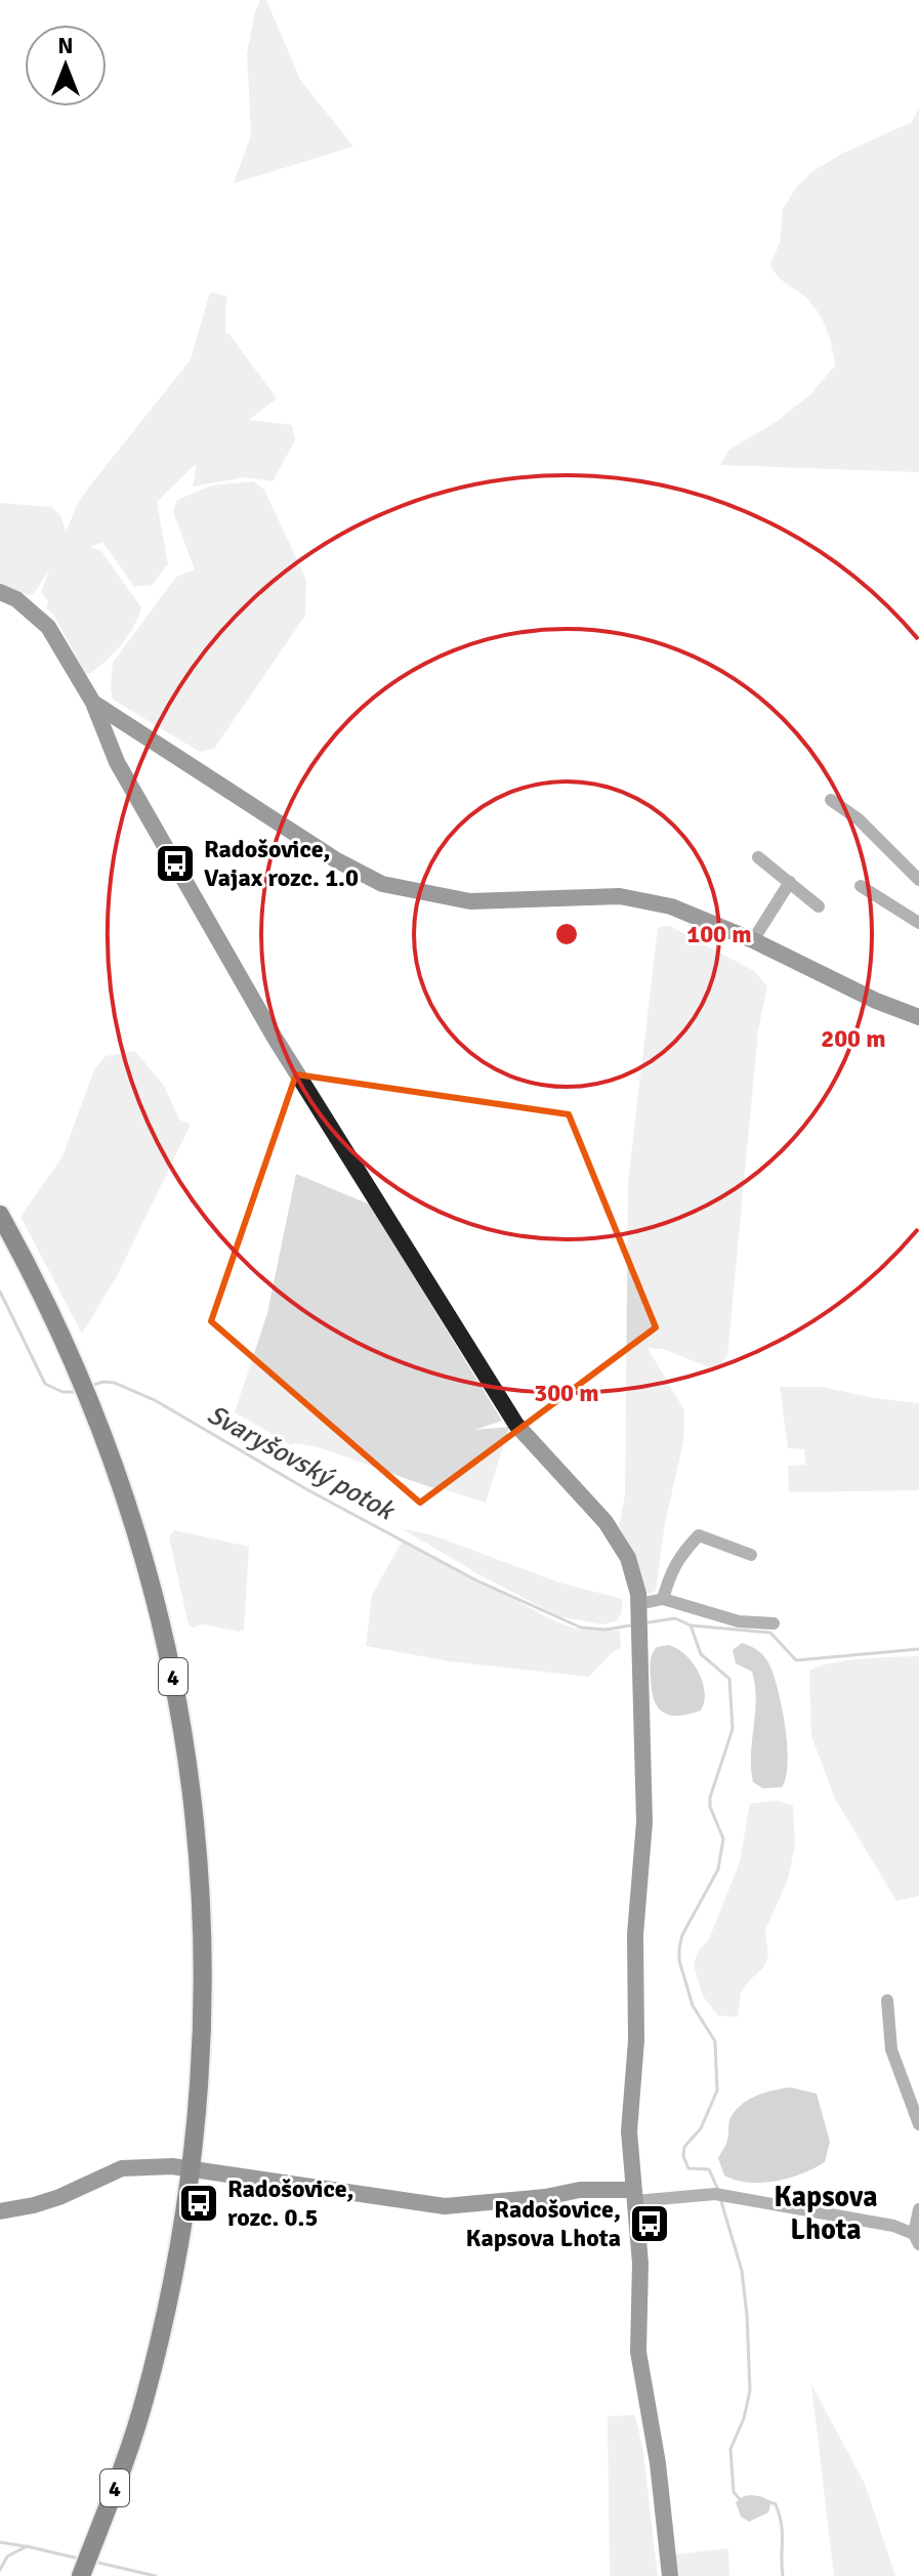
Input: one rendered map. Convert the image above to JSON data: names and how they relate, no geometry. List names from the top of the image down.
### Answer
{
  "streets": {
    "main road": ["4"]
  },
  "districts": ["Kapsova Lhota"],
  "water": ["Svaryšovský potok"],
  "places": {
    "bus stop": ["Radošovice, Vajax rozc. 1.0", "Radošovice, rozc. 0.5", "Radošovice, Kapsova Lhota"]
  },
  "north": "top",
  "rings": ["100 m", "200 m", "300 m"]
}
